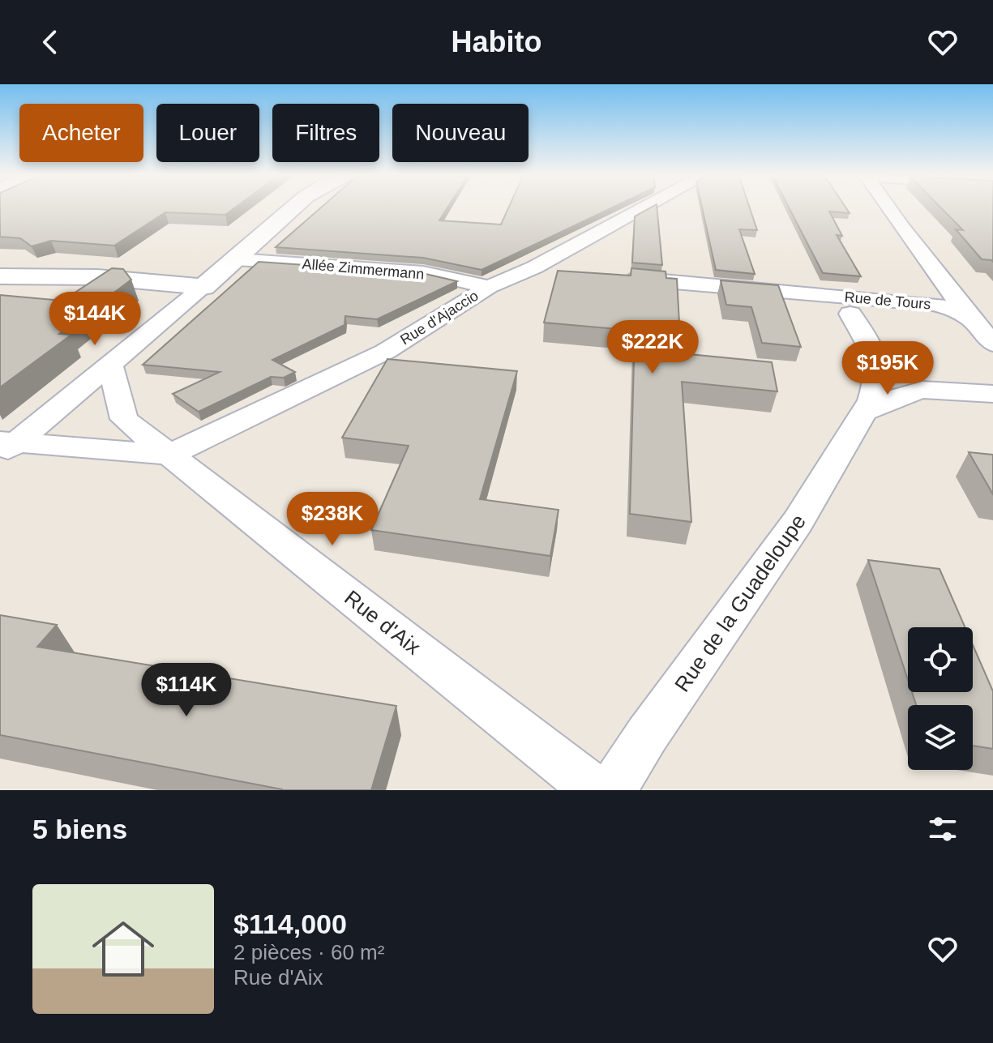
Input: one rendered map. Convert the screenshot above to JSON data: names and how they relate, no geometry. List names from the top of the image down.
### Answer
{
  "streets": {
    "street": [
      "Allée Zimmermann",
      "Rue de Tours",
      "Rue d'Ajaccio",
      "Rue de la Guadeloupe",
      "Rue d'Aix"
    ]
  },
  "crossings": [
    ["Allée Zimmermann", "Rue d'Ajaccio"],
    ["Rue d'Ajaccio", "Rue d'Aix"]
  ],
  "page": {
    "header": "Habito",
    "chip": [
      "Acheter",
      "Louer",
      "Filtres",
      "Nouveau"
    ],
    "price": [
      "$144K",
      "$222K",
      "$195K",
      "$238K",
      "$114K"
    ],
    "heading": "5 biens",
    "list": [
      {
        "name": "$114,000",
        "note": "2 pièces · 60 m² · Rue d'Aix"
      }
    ]
  }
}
